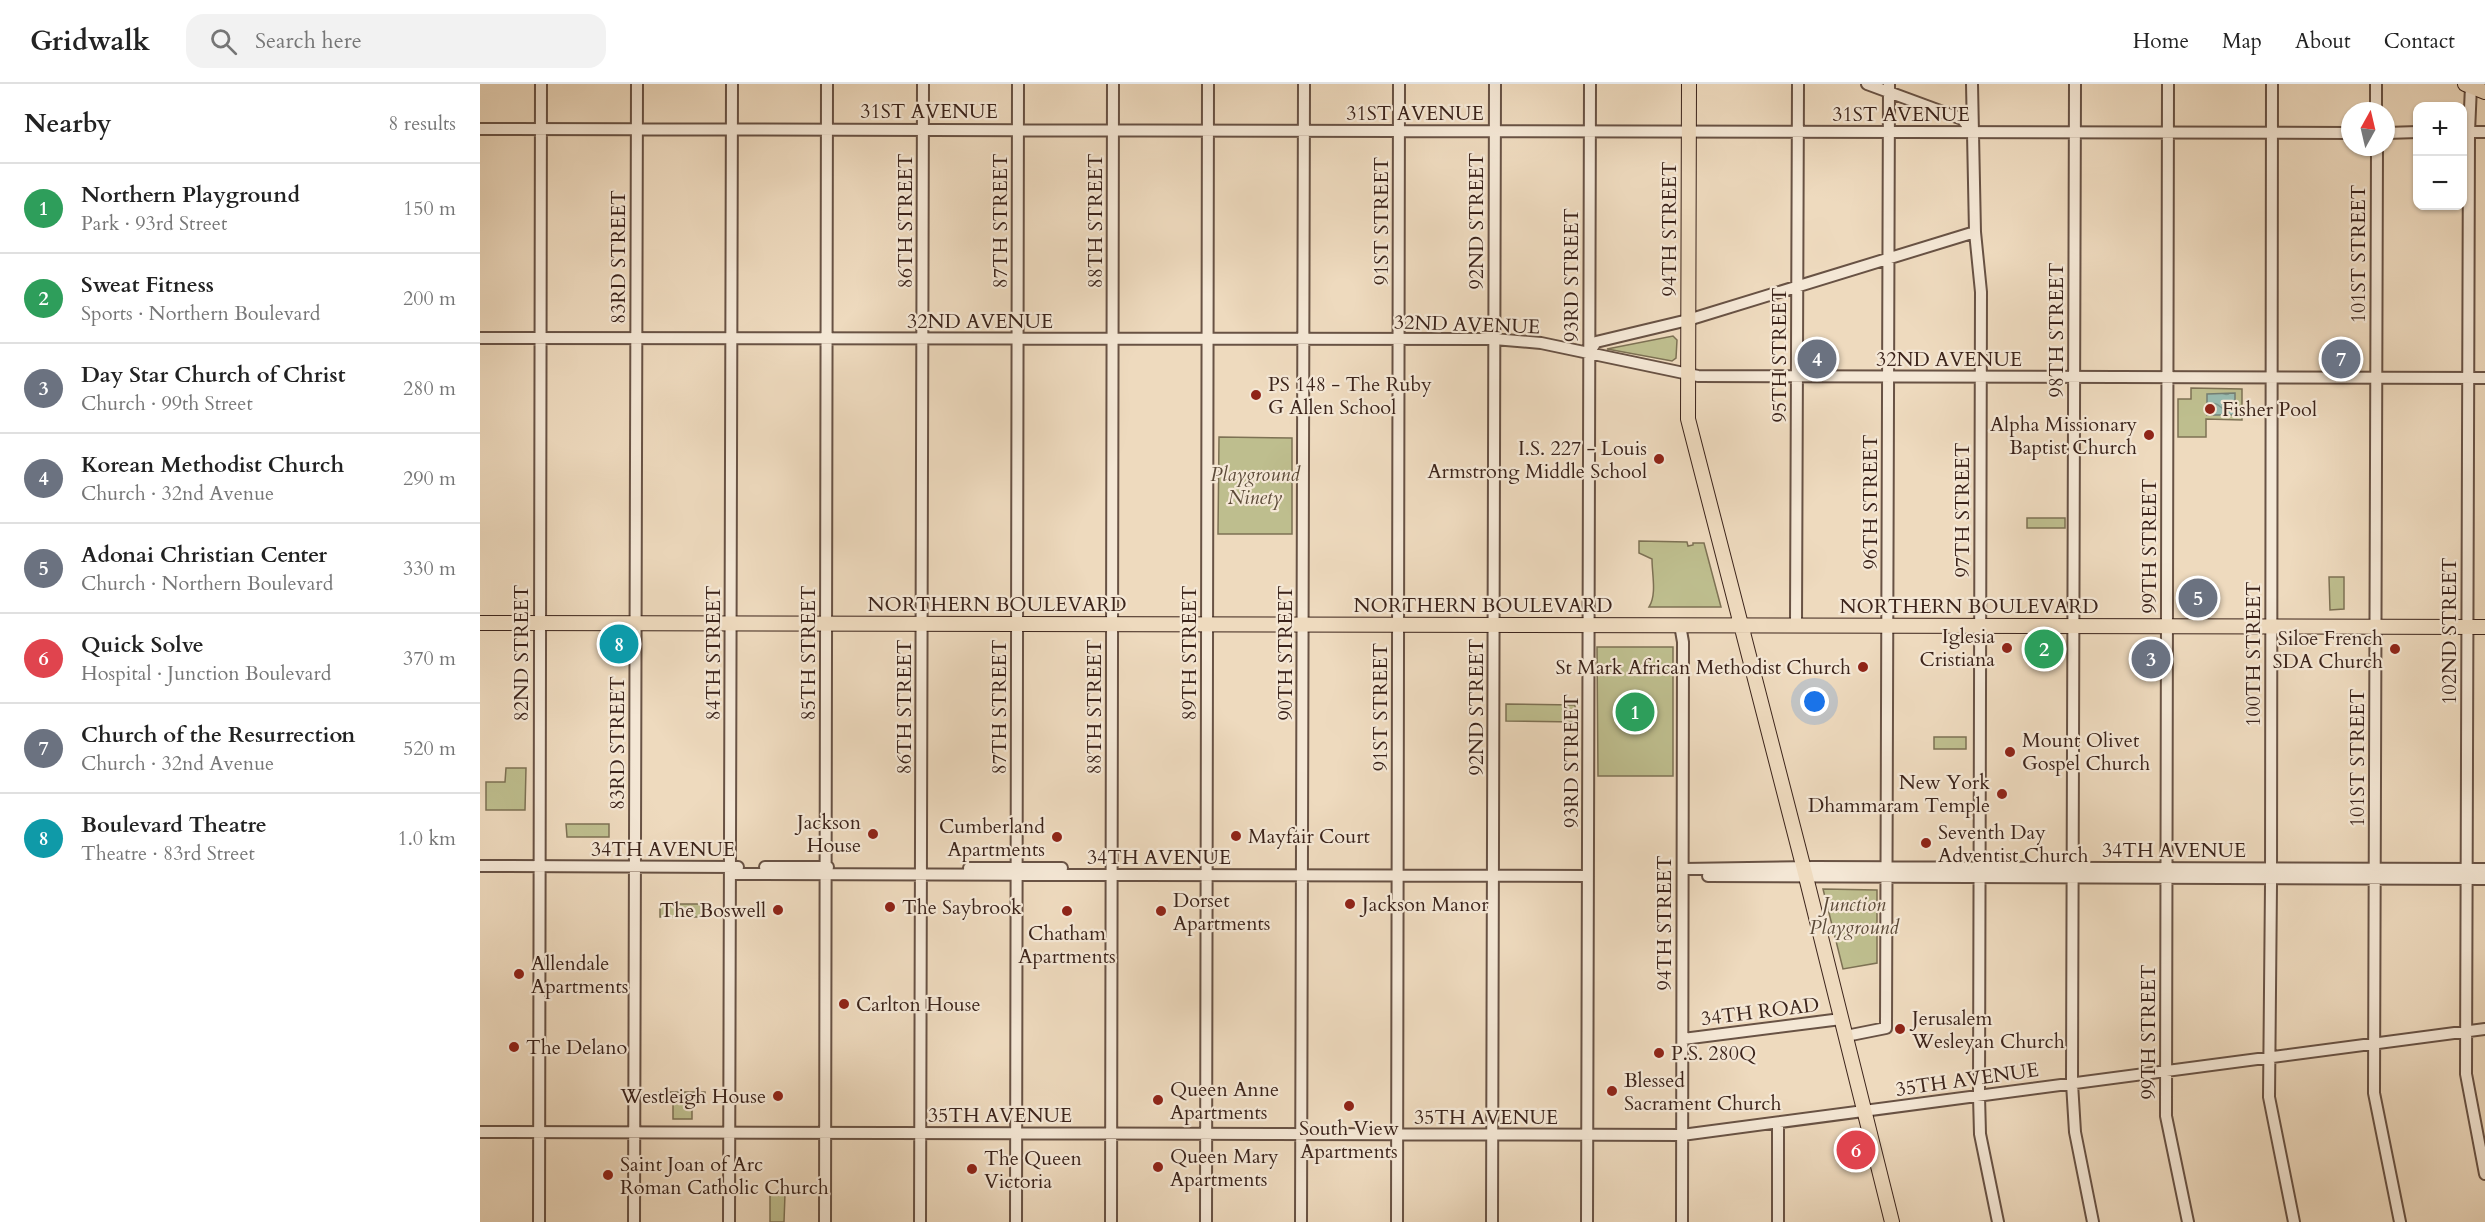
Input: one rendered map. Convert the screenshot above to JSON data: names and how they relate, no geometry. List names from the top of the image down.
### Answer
{
  "streets": {
    "main road": ["94TH STREET", "NORTHERN BOULEVARD"],
    "street": [
      "31ST AVENUE",
      "86TH STREET",
      "87TH STREET",
      "88TH STREET",
      "91ST STREET",
      "92ND STREET",
      "101ST STREET",
      "83RD STREET",
      "93RD STREET",
      "32ND AVENUE",
      "98TH STREET",
      "95TH STREET",
      "96TH STREET",
      "97TH STREET",
      "99TH STREET",
      "102ND STREET",
      "82ND STREET",
      "84TH STREET",
      "85TH STREET",
      "89TH STREET",
      "90TH STREET",
      "100TH STREET",
      "34TH AVENUE",
      "34TH ROAD",
      "35TH AVENUE"
    ]
  },
  "crossings": [
    ["31ST AVENUE", "86TH STREET"],
    ["31ST AVENUE", "87TH STREET"],
    ["31ST AVENUE", "88TH STREET"],
    ["31ST AVENUE", "91ST STREET"],
    ["31ST AVENUE", "92ND STREET"],
    ["31ST AVENUE", "94TH STREET"],
    ["31ST AVENUE", "83RD STREET"],
    ["31ST AVENUE", "93RD STREET"],
    ["31ST AVENUE", "98TH STREET"],
    ["31ST AVENUE", "95TH STREET"],
    ["31ST AVENUE", "96TH STREET"],
    ["31ST AVENUE", "97TH STREET"],
    ["31ST AVENUE", "99TH STREET"],
    ["31ST AVENUE", "82ND STREET"],
    ["31ST AVENUE", "84TH STREET"],
    ["31ST AVENUE", "85TH STREET"],
    ["31ST AVENUE", "89TH STREET"],
    ["31ST AVENUE", "90TH STREET"],
    ["31ST AVENUE", "100TH STREET"],
    ["86TH STREET", "32ND AVENUE"],
    ["86TH STREET", "NORTHERN BOULEVARD"],
    ["86TH STREET", "34TH AVENUE"],
    ["86TH STREET", "35TH AVENUE"],
    ["87TH STREET", "32ND AVENUE"],
    ["87TH STREET", "NORTHERN BOULEVARD"],
    ["87TH STREET", "34TH AVENUE"],
    ["87TH STREET", "35TH AVENUE"],
    ["88TH STREET", "32ND AVENUE"],
    ["88TH STREET", "NORTHERN BOULEVARD"],
    ["88TH STREET", "34TH AVENUE"],
    ["88TH STREET", "35TH AVENUE"],
    ["91ST STREET", "32ND AVENUE"],
    ["91ST STREET", "NORTHERN BOULEVARD"],
    ["91ST STREET", "34TH AVENUE"],
    ["91ST STREET", "35TH AVENUE"],
    ["92ND STREET", "32ND AVENUE"],
    ["92ND STREET", "NORTHERN BOULEVARD"],
    ["92ND STREET", "34TH AVENUE"],
    ["92ND STREET", "35TH AVENUE"],
    ["94TH STREET", "32ND AVENUE"],
    ["94TH STREET", "96TH STREET"],
    ["94TH STREET", "NORTHERN BOULEVARD"],
    ["94TH STREET", "34TH AVENUE"],
    ["94TH STREET", "34TH ROAD"],
    ["94TH STREET", "35TH AVENUE"],
    ["101ST STREET", "32ND AVENUE"],
    ["101ST STREET", "NORTHERN BOULEVARD"],
    ["101ST STREET", "34TH AVENUE"],
    ["101ST STREET", "35TH AVENUE"],
    ["83RD STREET", "32ND AVENUE"],
    ["83RD STREET", "NORTHERN BOULEVARD"],
    ["83RD STREET", "34TH AVENUE"],
    ["83RD STREET", "35TH AVENUE"],
    ["93RD STREET", "32ND AVENUE"],
    ["93RD STREET", "NORTHERN BOULEVARD"],
    ["93RD STREET", "34TH AVENUE"],
    ["93RD STREET", "35TH AVENUE"],
    ["32ND AVENUE", "98TH STREET"],
    ["32ND AVENUE", "95TH STREET"],
    ["32ND AVENUE", "96TH STREET"],
    ["32ND AVENUE", "97TH STREET"],
    ["32ND AVENUE", "99TH STREET"],
    ["32ND AVENUE", "102ND STREET"],
    ["32ND AVENUE", "82ND STREET"],
    ["32ND AVENUE", "84TH STREET"],
    ["32ND AVENUE", "85TH STREET"],
    ["32ND AVENUE", "89TH STREET"],
    ["32ND AVENUE", "90TH STREET"],
    ["32ND AVENUE", "100TH STREET"],
    ["98TH STREET", "NORTHERN BOULEVARD"],
    ["98TH STREET", "34TH AVENUE"],
    ["98TH STREET", "35TH AVENUE"],
    ["95TH STREET", "NORTHERN BOULEVARD"],
    ["96TH STREET", "NORTHERN BOULEVARD"],
    ["96TH STREET", "34TH AVENUE"],
    ["97TH STREET", "NORTHERN BOULEVARD"],
    ["97TH STREET", "34TH AVENUE"],
    ["97TH STREET", "35TH AVENUE"],
    ["99TH STREET", "NORTHERN BOULEVARD"],
    ["99TH STREET", "34TH AVENUE"],
    ["99TH STREET", "35TH AVENUE"],
    ["NORTHERN BOULEVARD", "102ND STREET"],
    ["NORTHERN BOULEVARD", "82ND STREET"],
    ["NORTHERN BOULEVARD", "84TH STREET"],
    ["NORTHERN BOULEVARD", "85TH STREET"],
    ["NORTHERN BOULEVARD", "89TH STREET"],
    ["NORTHERN BOULEVARD", "90TH STREET"],
    ["NORTHERN BOULEVARD", "100TH STREET"],
    ["102ND STREET", "34TH AVENUE"],
    ["102ND STREET", "35TH AVENUE"],
    ["82ND STREET", "34TH AVENUE"],
    ["82ND STREET", "35TH AVENUE"],
    ["84TH STREET", "34TH AVENUE"],
    ["84TH STREET", "35TH AVENUE"],
    ["85TH STREET", "34TH AVENUE"],
    ["85TH STREET", "35TH AVENUE"],
    ["89TH STREET", "34TH AVENUE"],
    ["89TH STREET", "35TH AVENUE"],
    ["90TH STREET", "34TH AVENUE"],
    ["90TH STREET", "35TH AVENUE"],
    ["100TH STREET", "34TH AVENUE"],
    ["100TH STREET", "35TH AVENUE"]
  ],
  "parks": ["Playground Ninety", "Junction Playground"],
  "places": [
    "PS 148 - The Ruby G Allen School",
    "Fisher Pool",
    "Alpha Missionary Baptist Church",
    "I.S. 227 - Louis Armstrong Middle School",
    "Iglesia Cristiana",
    "Siloe French SDA Church",
    "St Mark African Methodist Church",
    "Mount Olivet Gospel Church",
    "New York Dhammaram Temple",
    "Jackson House",
    "Mayfair Court",
    "Cumberland Apartments",
    "Seventh Day Adventist Church",
    "Jackson Manor",
    "The Saybrook",
    "The Boswell",
    "Chatham Apartments",
    "Dorset Apartments",
    "Allendale Apartments",
    "Carlton House",
    "Jerusalem Wesleyan Church",
    "The Delano",
    "P.S. 280Q",
    "Blessed Sacrament Church",
    "Westleigh House",
    "Queen Anne Apartments",
    "South View Apartments",
    "Queen Mary Apartments",
    "The Queen Victoria",
    "Saint Joan of Arc Roman Catholic Church"
  ],
  "north": "top",
  "page": {
    "header": "Gridwalk",
    "search": "Search here",
    "nav": [
      "Home",
      "Map",
      "About",
      "Contact"
    ],
    "heading": ["Nearby", "8 results"],
    "map_buttons": ["+", "−"],
    "list": [
      {
        "mark": "1",
        "name": "Northern Playground",
        "note": "Park · 93rd Street",
        "value": "150 m"
      },
      {
        "mark": "2",
        "name": "Sweat Fitness",
        "note": "Sports · Northern Boulevard",
        "value": "200 m"
      },
      {
        "mark": "3",
        "name": "Day Star Church of Christ",
        "note": "Church · 99th Street",
        "value": "280 m"
      },
      {
        "mark": "4",
        "name": "Korean Methodist Church",
        "note": "Church · 32nd Avenue",
        "value": "290 m"
      },
      {
        "mark": "5",
        "name": "Adonai Christian Center",
        "note": "Church · Northern Boulevard",
        "value": "330 m"
      },
      {
        "mark": "6",
        "name": "Quick Solve",
        "note": "Hospital · Junction Boulevard",
        "value": "370 m"
      },
      {
        "mark": "7",
        "name": "Church of the Resurrection",
        "note": "Church · 32nd Avenue",
        "value": "520 m"
      },
      {
        "mark": "8",
        "name": "Boulevard Theatre",
        "note": "Theatre · 83rd Street",
        "value": "1.0 km"
      }
    ],
    "pins": [
      "4",
      "7",
      "5",
      "8",
      "2",
      "3",
      "1",
      "6"
    ]
  }
}
